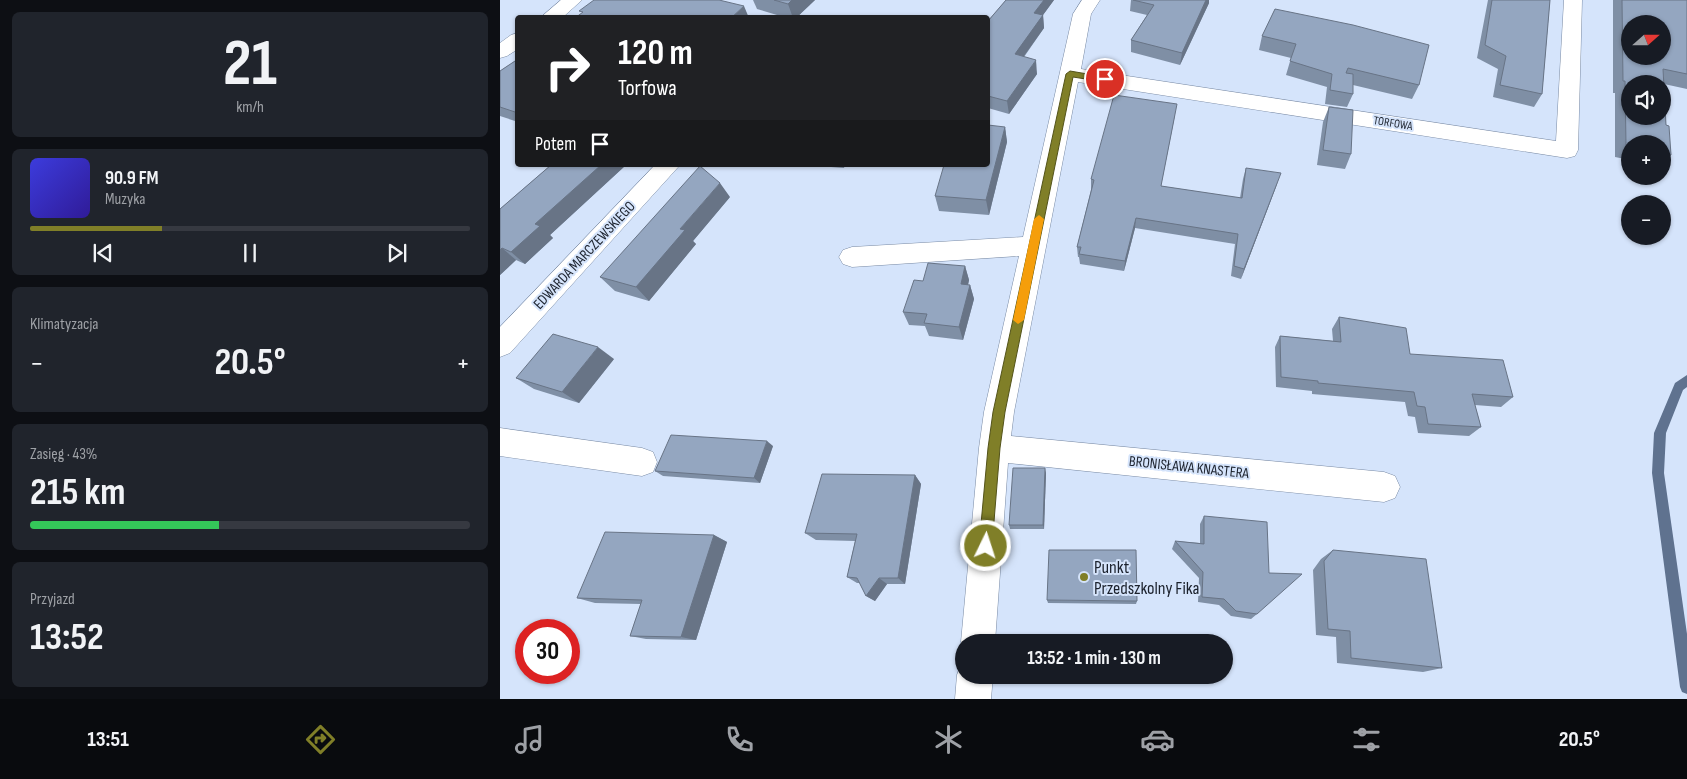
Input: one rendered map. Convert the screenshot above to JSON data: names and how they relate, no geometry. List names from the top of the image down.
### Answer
{
  "streets": {
    "street": ["TORFOWA", "EDWARDA MARCZEWSKIEGO", "BRONISŁAWA KNASTERA"]
  },
  "places": ["Punkt Przedszkolny Fika"],
  "north": "right",
  "page": {
    "tile": [
      ["21", "km/h"],
      "Klimatyzacja",
      ["Zasięg · 43%", "215 km"],
      ["Przyjazd", "13:52"]
    ],
    "map_buttons": ["+", "−"],
    "turn": ["120 m", "Torfowa"],
    "then": "Potem",
    "song": ["90.9 FM", "Muzyka"],
    "heat": ["−", "20.5°", "+"],
    "limit": "30",
    "trip": "13:52 · 1 min · 130 m",
    "tabs": ["13:51", "20.5°"]
  }
}
